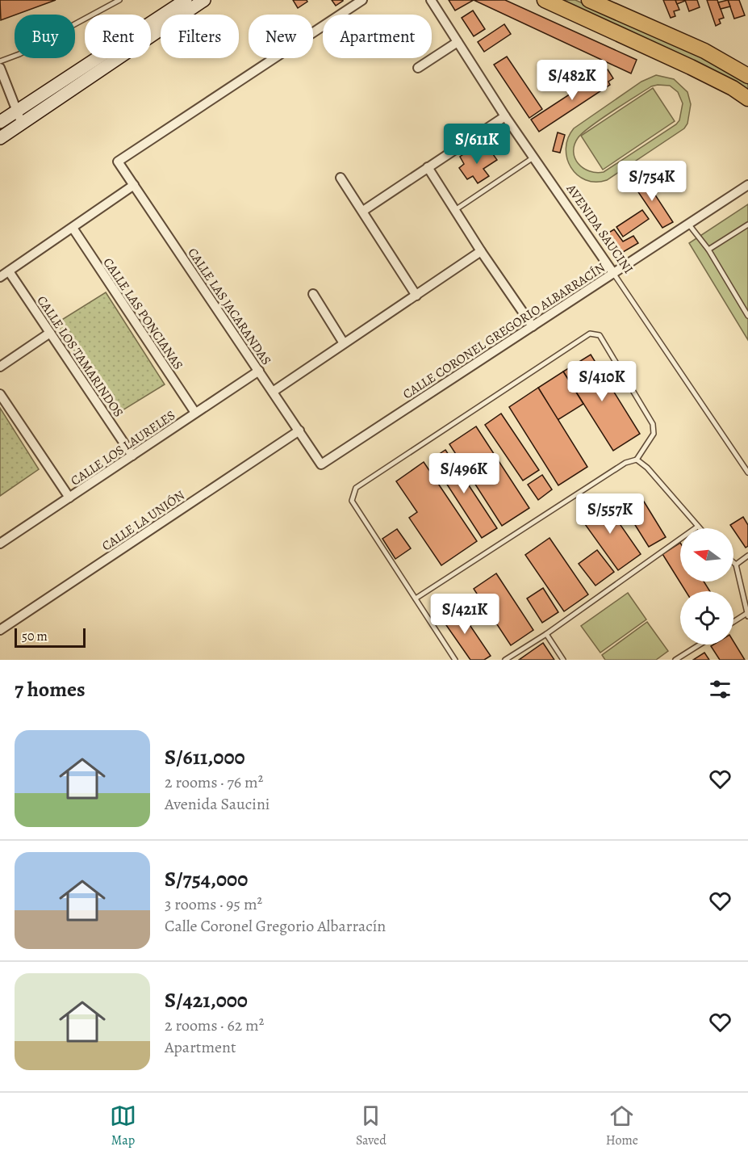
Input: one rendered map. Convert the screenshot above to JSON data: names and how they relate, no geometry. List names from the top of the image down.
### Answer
{
  "streets": {
    "street": [
      "AVENIDA SAUCINI",
      "CALLE LAS JACARANDAS",
      "CALLE LAS PONCIANAS",
      "CALLE CORONEL GREGORIO ALBARRACÍN",
      "CALLE LOS TAMARINDOS",
      "CALLE LOS LAURELES",
      "CALLE LA UNIÓN"
    ]
  },
  "crossings": [
    ["AVENIDA SAUCINI", "CALLE CORONEL GREGORIO ALBARRACÍN"],
    ["CALLE LAS JACARANDAS", "CALLE CORONEL GREGORIO ALBARRACÍN"],
    ["CALLE LAS JACARANDAS", "CALLE LOS LAURELES"],
    ["CALLE LAS JACARANDAS", "CALLE LA UNIÓN"],
    ["CALLE LAS PONCIANAS", "CALLE LOS LAURELES"],
    ["CALLE LOS TAMARINDOS", "CALLE LOS LAURELES"]
  ],
  "scale_bar": "50 m",
  "north": "left",
  "page": {
    "chip": [
      "Buy",
      "Rent",
      "Filters",
      "New",
      "Apartment"
    ],
    "price": [
      "S/482K",
      "S/611K",
      "S/754K",
      "S/410K",
      "S/496K",
      "S/557K",
      "S/421K"
    ],
    "scale": "50 m",
    "heading": "7 homes",
    "list": [
      {
        "name": "S/611,000",
        "note": "2 rooms · 76 m² · Avenida Saucini"
      },
      {
        "name": "S/754,000",
        "note": "3 rooms · 95 m² · Calle Coronel Gregorio Albarracín"
      },
      {
        "name": "S/421,000",
        "note": "2 rooms · 62 m² · Apartment"
      }
    ],
    "tabs": ["Map", "Saved", "Home"]
  }
}
